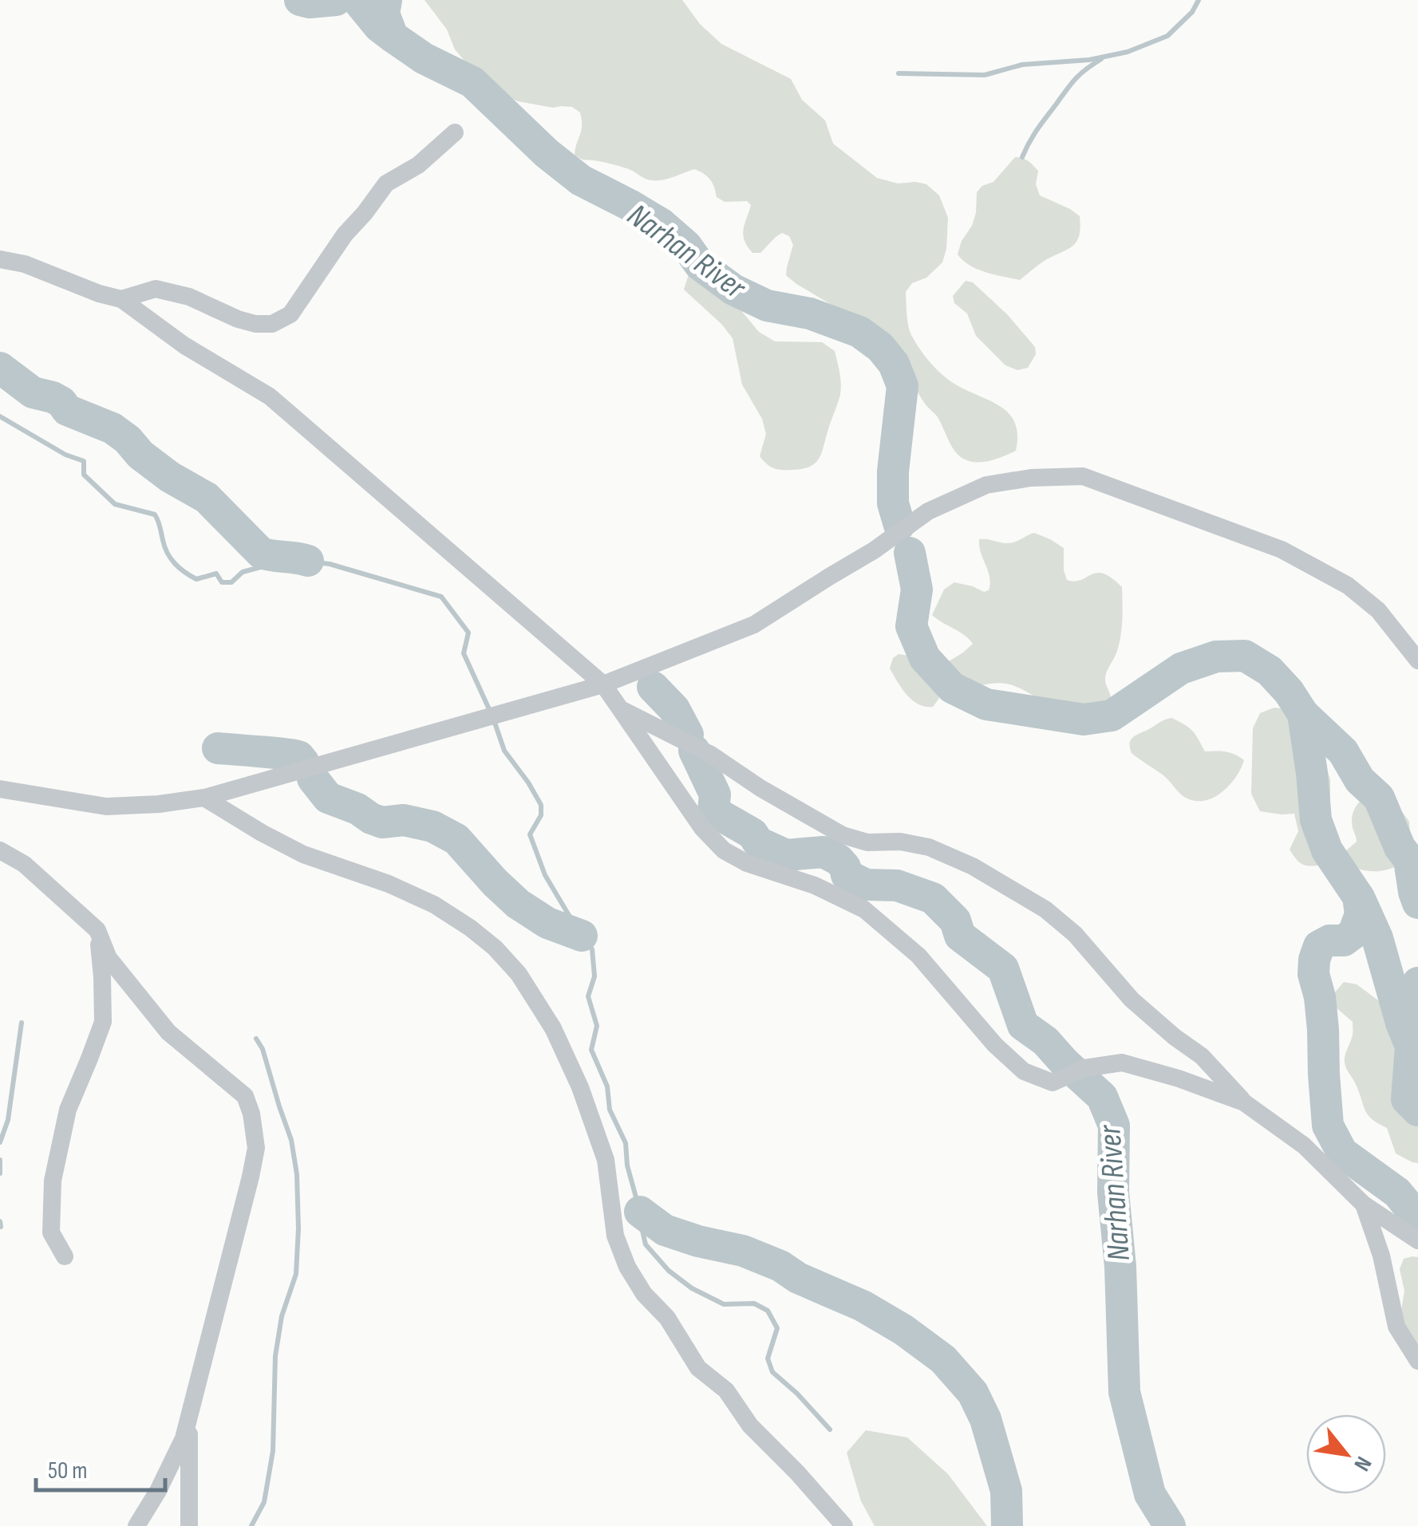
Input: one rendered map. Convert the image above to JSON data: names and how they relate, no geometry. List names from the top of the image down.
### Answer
{
  "water": ["Narhan River"],
  "scale_bar": "50 m",
  "north": "bottom right"
}
